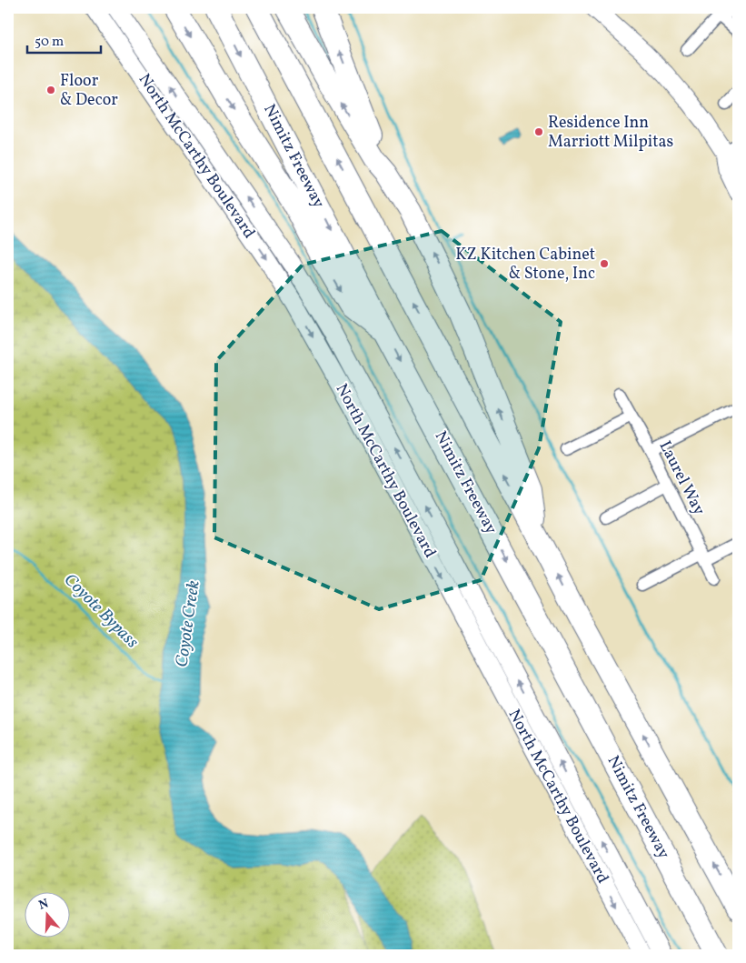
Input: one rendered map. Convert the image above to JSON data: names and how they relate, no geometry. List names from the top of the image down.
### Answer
{
  "streets": {
    "highway": ["Nimitz Freeway"],
    "main road": ["North McCarthy Boulevard"],
    "street": ["Laurel Way"]
  },
  "water": ["Coyote Bypass", "Coyote Creek"],
  "places": ["Floor & Decor", "Residence Inn Marriott Milpitas", "KZ Kitchen Cabinet & Stone, Inc"],
  "scale_bar": "50 m",
  "north": "top"
}
